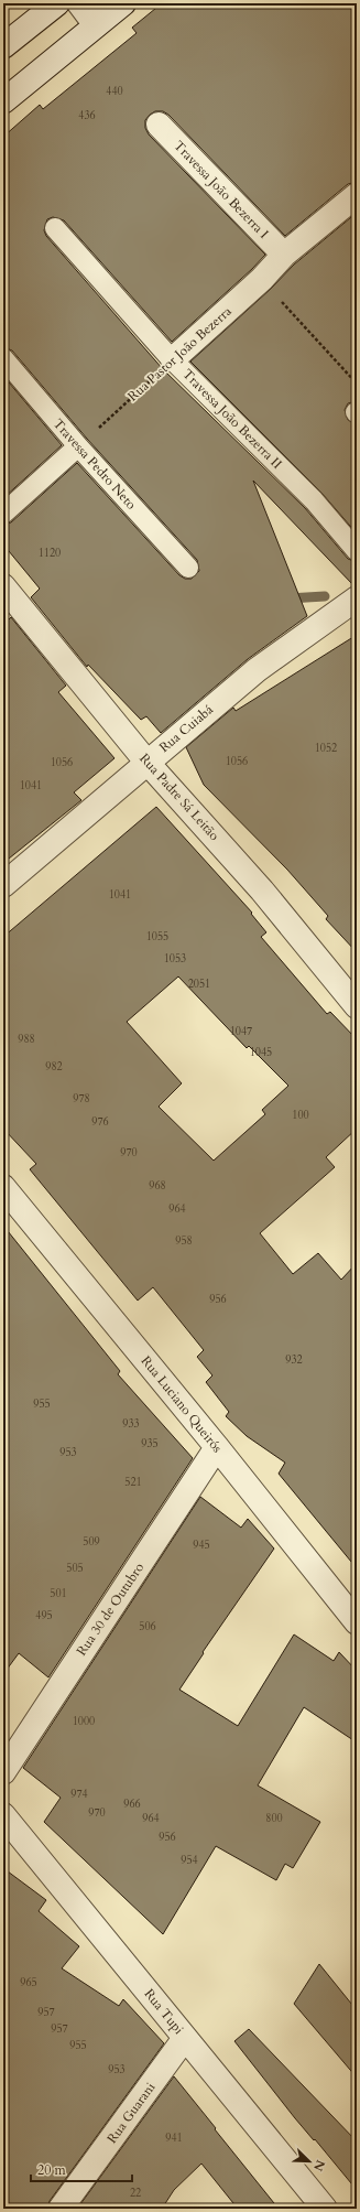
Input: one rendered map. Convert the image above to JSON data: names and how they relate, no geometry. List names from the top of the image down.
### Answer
{
  "streets": {
    "street": [
      "Travessa João Bezerra I",
      "Rua Pastor João Bezerra",
      "Rua Cuiabá",
      "Rua Padre Sá Leitão",
      "Rua Luciano Queirós",
      "Rua 30 de Outubro",
      "Rua Tupi",
      "Rua Guarani"
    ],
    "lane": ["Travessa João Bezerra II", "Travessa Pedro Neto"]
  },
  "crossings": [
    ["Travessa João Bezerra I", "Rua Pastor João Bezerra"],
    ["Rua Pastor João Bezerra", "Travessa João Bezerra II"],
    ["Rua Pastor João Bezerra", "Travessa Pedro Neto"],
    ["Rua Cuiabá", "Rua Padre Sá Leitão"],
    ["Rua Luciano Queirós", "Rua 30 de Outubro"],
    ["Rua Tupi", "Rua Guarani"]
  ],
  "house_numbers": [
    "440",
    "436",
    "1120",
    "1052",
    "1056",
    "1056",
    "1041",
    "1041",
    "1055",
    "1053",
    "2051",
    "1047",
    "988",
    "1045",
    "982",
    "978",
    "100",
    "976",
    "970",
    "968",
    "964",
    "958",
    "956",
    "932",
    "955",
    "933",
    "935",
    "953",
    "521",
    "509",
    "945",
    "505",
    "501",
    "495",
    "506",
    "1000",
    "974",
    "966",
    "970",
    "964",
    "800",
    "956",
    "954",
    "965",
    "957",
    "957",
    "955",
    "953",
    "941",
    "22"
  ],
  "scale_bar": "20 m",
  "north": "bottom right"
}
